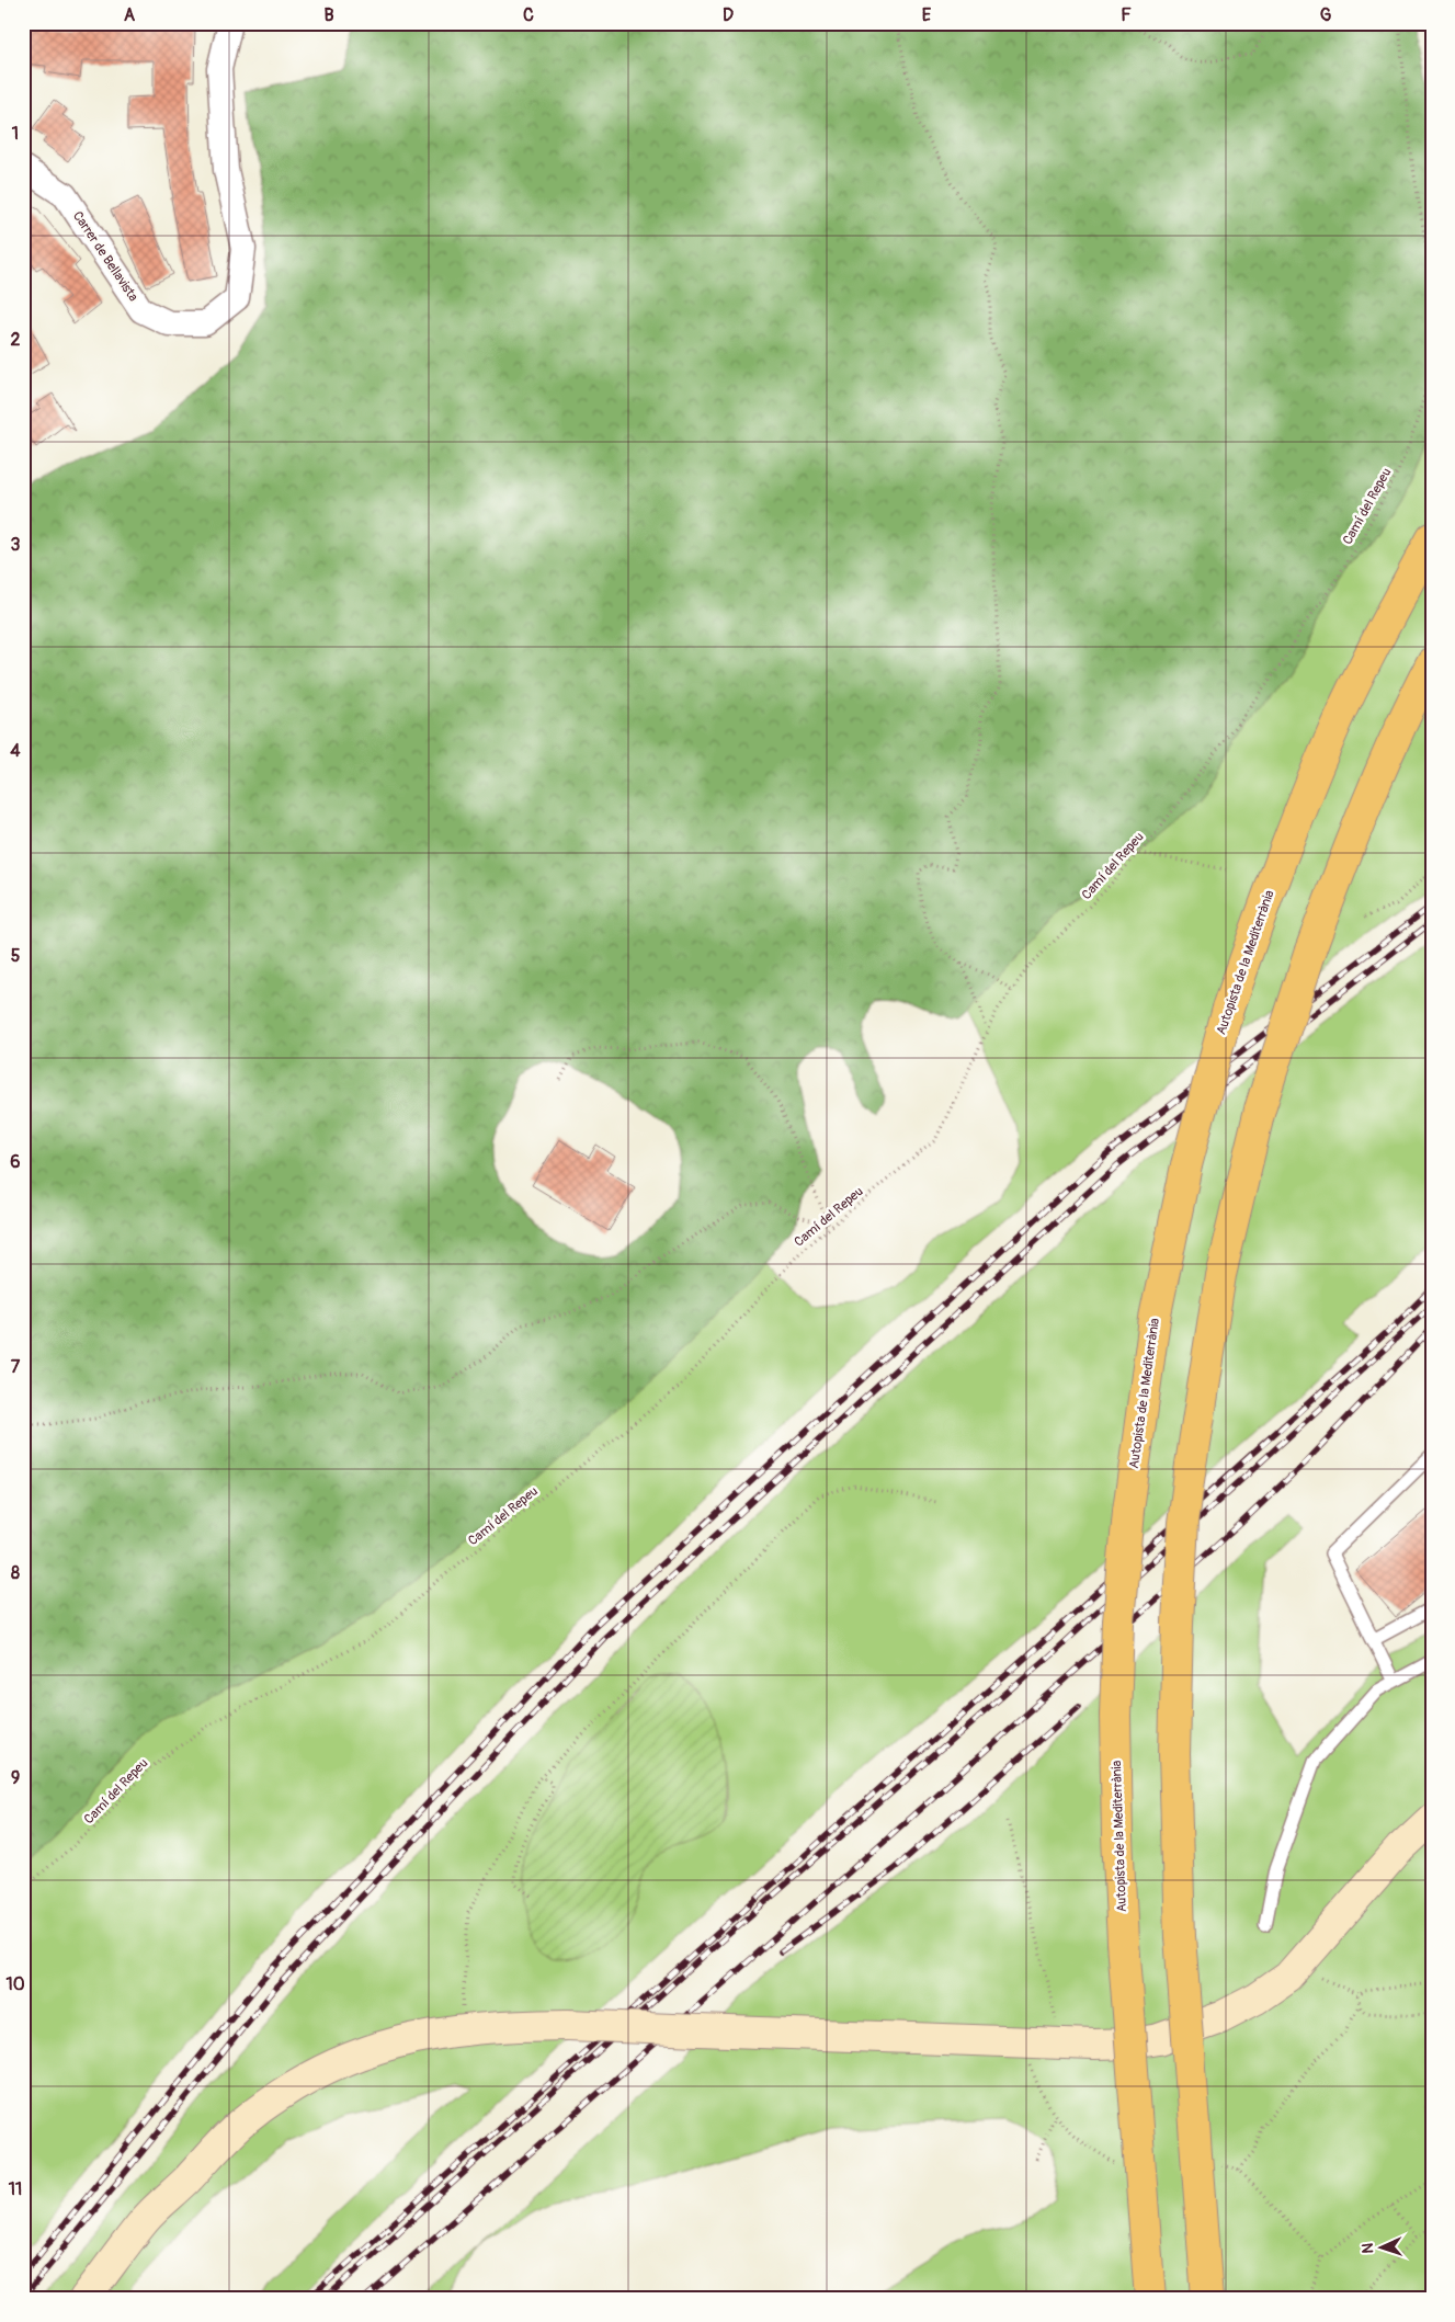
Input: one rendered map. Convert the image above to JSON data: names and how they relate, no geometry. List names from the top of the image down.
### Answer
{
  "streets": {
    "highway": ["Autopista de la Mediterrània"],
    "street": ["Carrer de Bellavista"],
    "path": ["Camí del Repeu"]
  },
  "north": "left",
  "grid": {
    "columns": [
      "A",
      "B",
      "C",
      "D",
      "E",
      "F",
      "G"
    ],
    "rows": [
      "1",
      "2",
      "3",
      "4",
      "5",
      "6",
      "7",
      "8",
      "9",
      "10",
      "11"
    ]
  }
}
